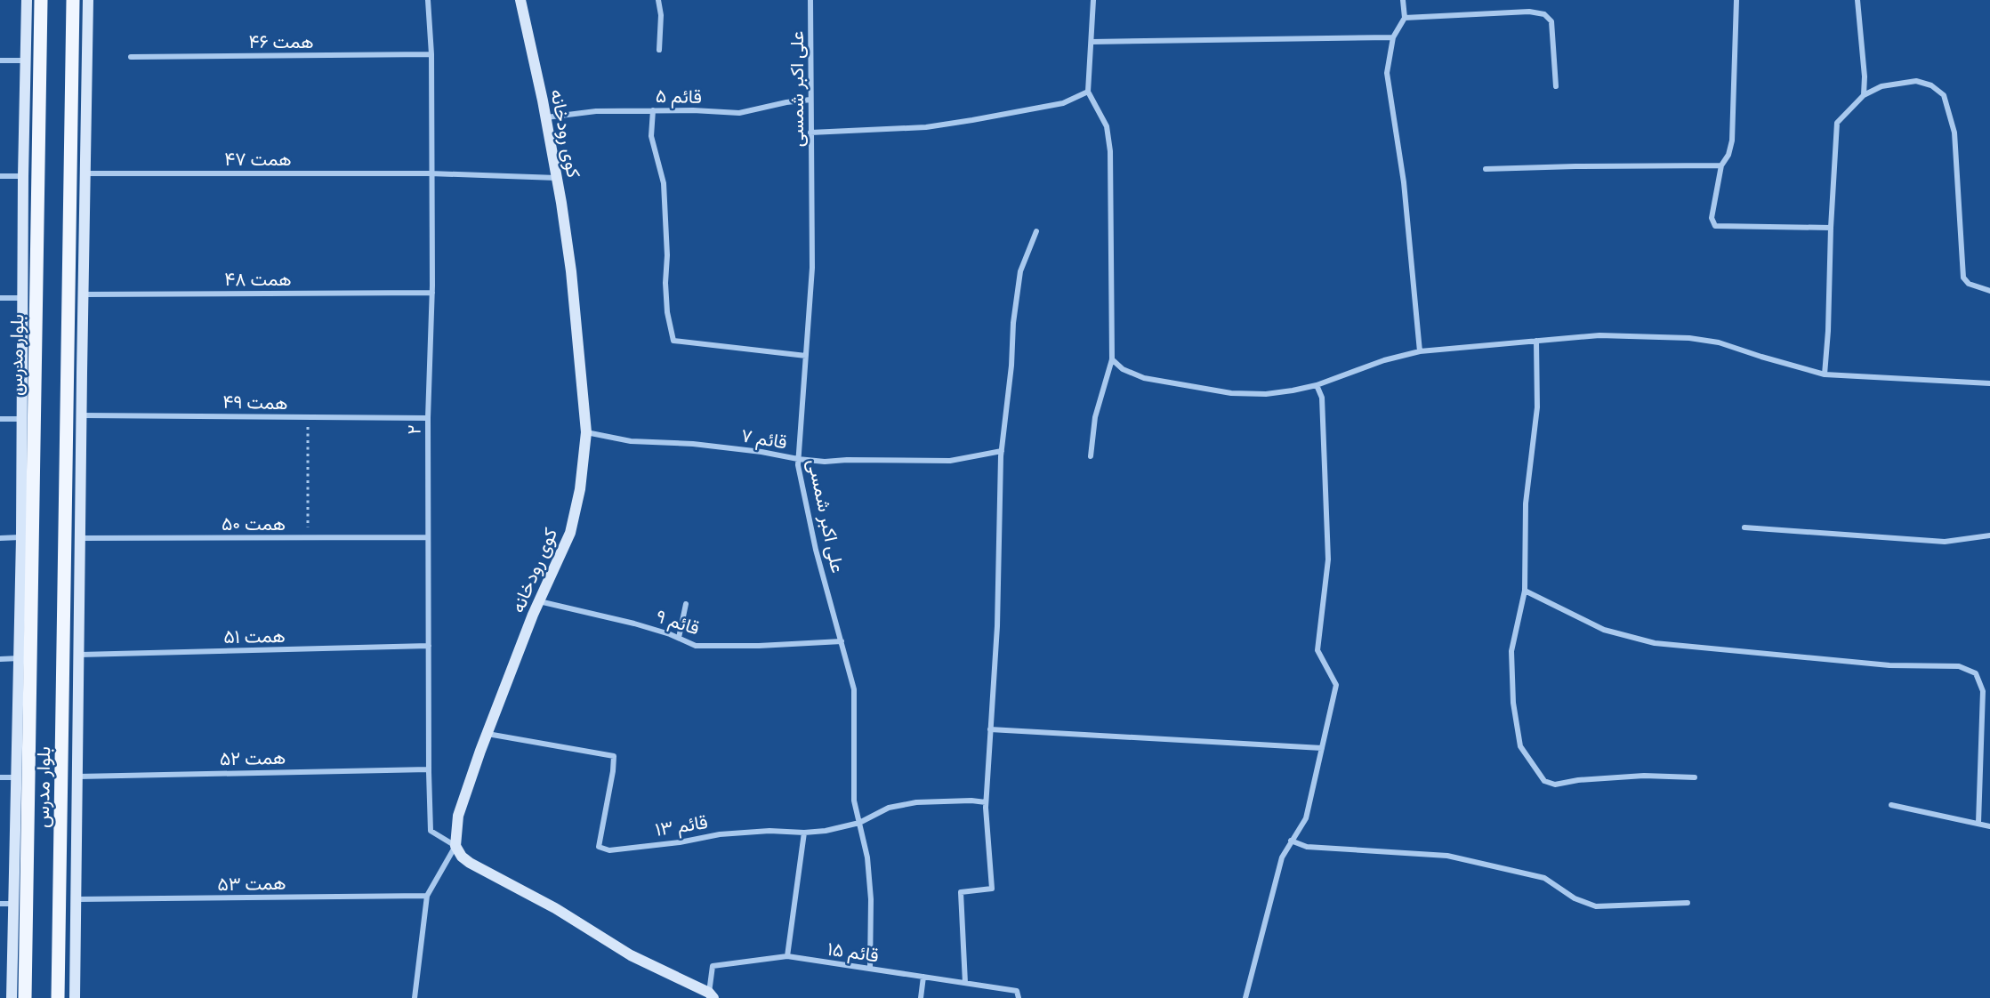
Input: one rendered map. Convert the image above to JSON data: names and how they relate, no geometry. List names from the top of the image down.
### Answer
{
  "streets": {
    "main road": ["بلوار مدرس"],
    "street": [
      "همت ۴۶",
      "علی اکبر شمسی",
      "قائم ۵",
      "کوی رودخانه",
      "همت ۴۷",
      "همت ۴۸",
      "همت ۴۹",
      "۲",
      "قائم ۷",
      "همت ۵۰",
      "قائم ۹",
      "همت ۵۱",
      "همت ۵۲",
      "قائم ۱۳",
      "همت ۵۳",
      "قائم ۱۵"
    ]
  },
  "crossings": [
    ["همت ۴۶", "۲"],
    ["علی اکبر شمسی", "قائم ۵"],
    ["علی اکبر شمسی", "قائم ۷"],
    ["علی اکبر شمسی", "قائم ۹"],
    ["علی اکبر شمسی", "قائم ۱۳"],
    ["علی اکبر شمسی", "قائم ۱۵"],
    ["قائم ۵", "کوی رودخانه"],
    ["کوی رودخانه", "همت ۴۷"],
    ["کوی رودخانه", "۲"],
    ["کوی رودخانه", "قائم ۷"],
    ["کوی رودخانه", "قائم ۹"],
    ["کوی رودخانه", "قائم ۱۳"],
    ["همت ۴۷", "۲"],
    ["همت ۴۸", "۲"],
    ["همت ۴۹", "۲"],
    ["۲", "همت ۵۰"],
    ["۲", "همت ۵۱"],
    ["۲", "همت ۵۲"]
  ]
}
